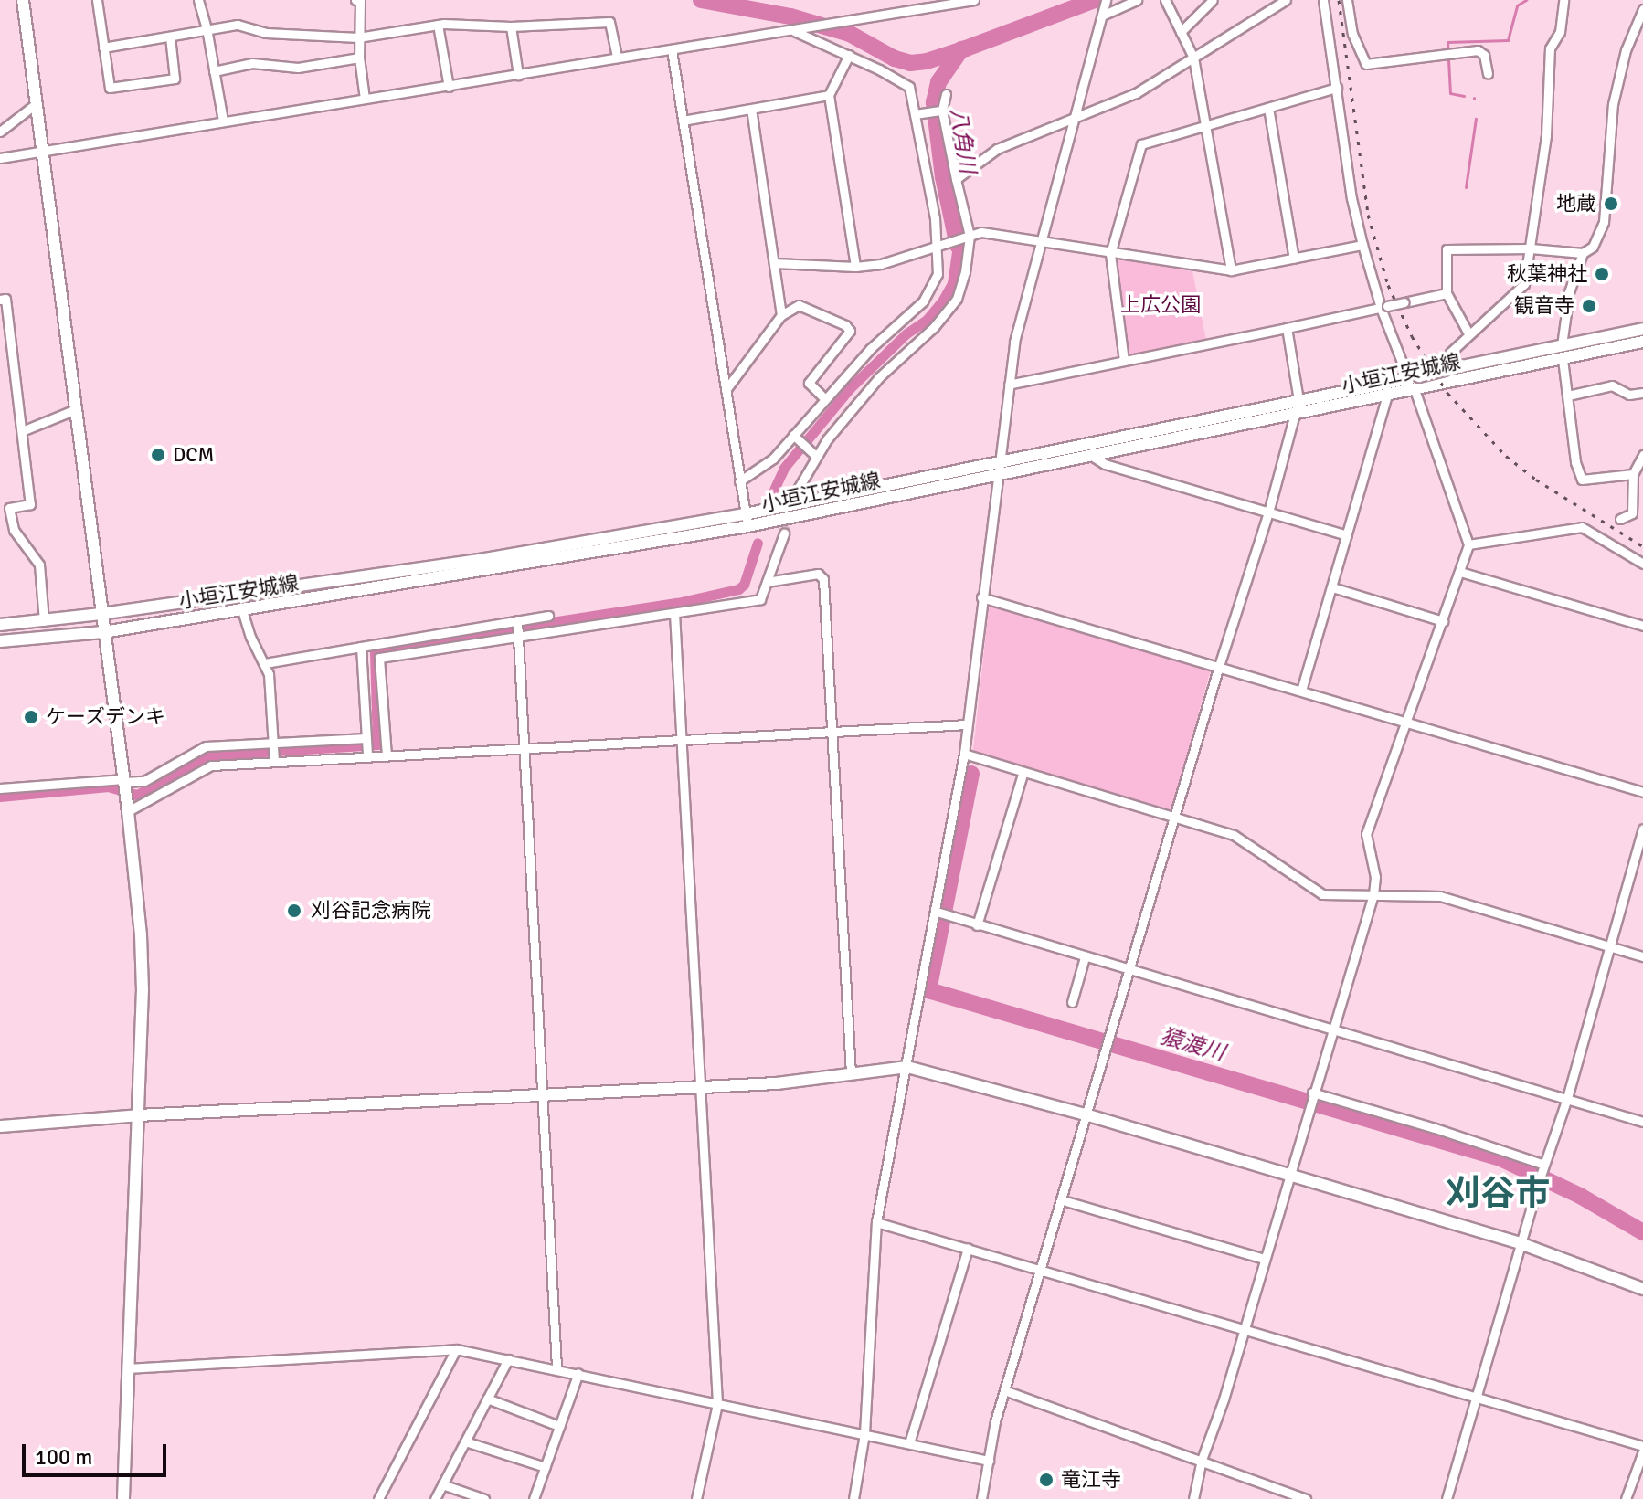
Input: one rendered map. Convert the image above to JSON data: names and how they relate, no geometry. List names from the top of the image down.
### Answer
{
  "streets": {
    "main road": ["小垣江安城線"]
  },
  "districts": ["刈谷市"],
  "water": ["八角川", "猿渡川"],
  "parks": ["上広公園"],
  "places": [
    "地蔵",
    "秋葉神社",
    "観音寺",
    "DCM",
    "ケーズデンキ",
    "刈谷記念病院",
    "竜江寺"
  ],
  "scale_bar": "100 m"
}
